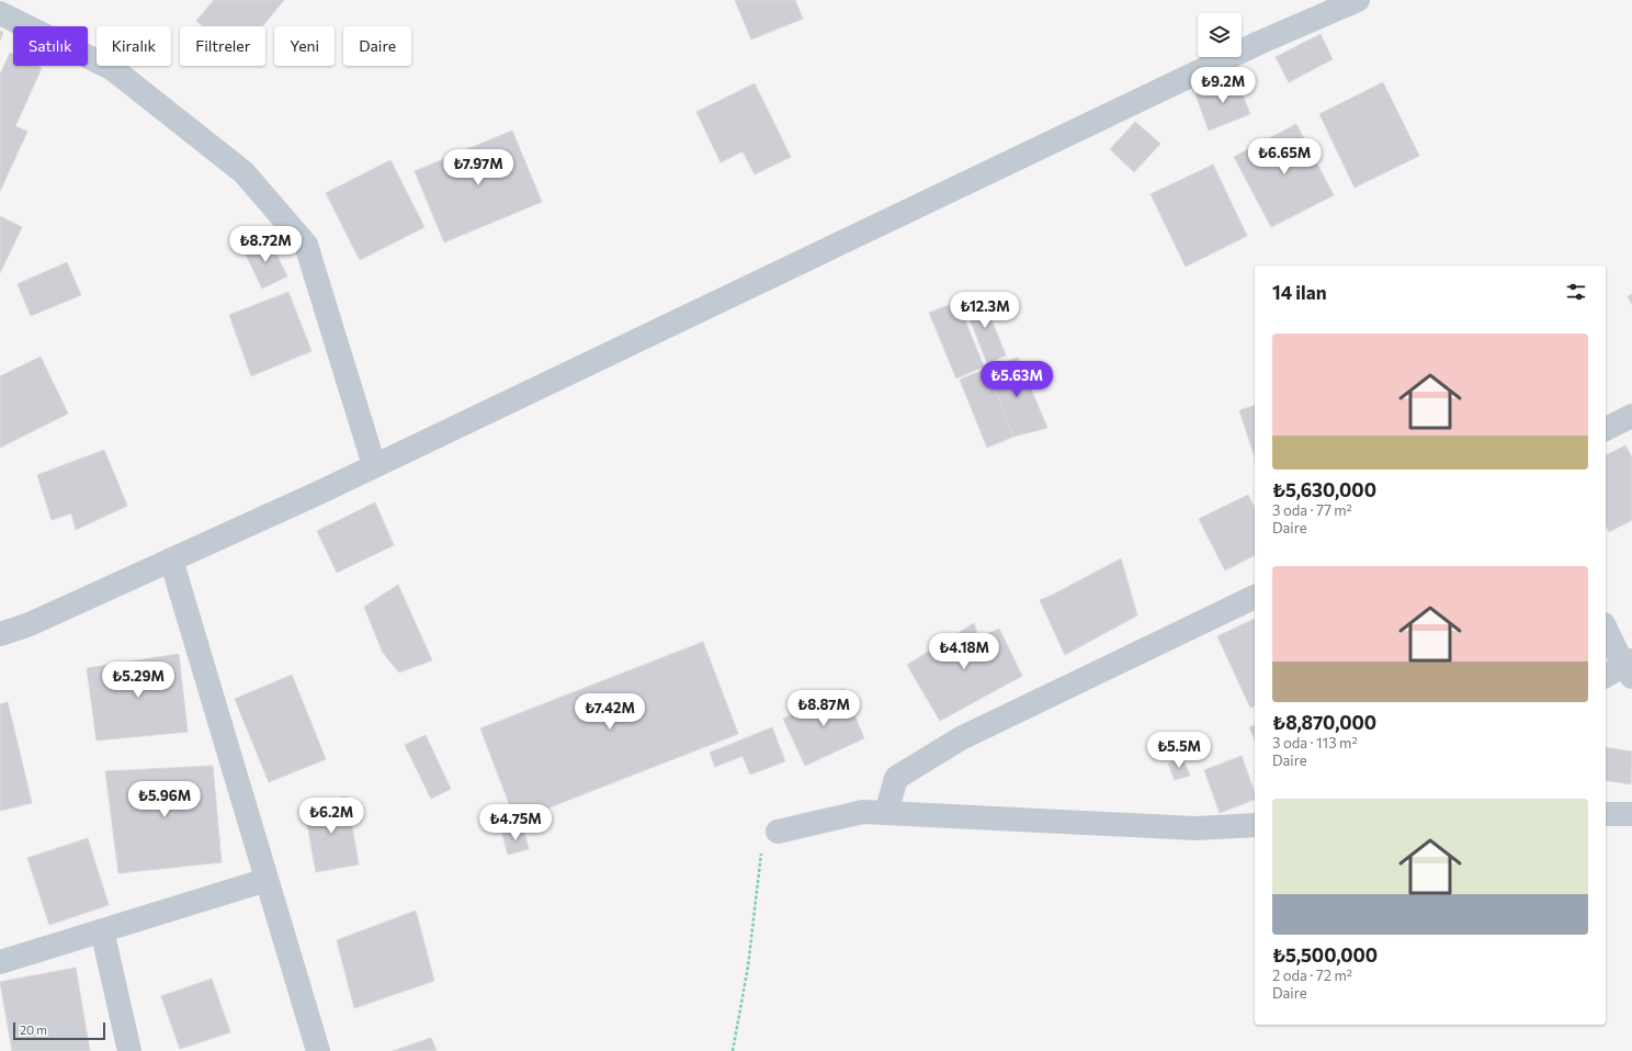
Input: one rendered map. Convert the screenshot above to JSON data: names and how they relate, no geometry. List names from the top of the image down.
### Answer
{
  "scale_bar": "20 m",
  "page": {
    "chip": [
      "Satılık",
      "Kiralık",
      "Filtreler",
      "Yeni",
      "Daire"
    ],
    "price": [
      "₺9.2M",
      "₺6.65M",
      "₺7.97M",
      "₺8.72M",
      "₺12.3M",
      "₺5.63M",
      "₺4.18M",
      "₺5.29M",
      "₺8.87M",
      "₺7.42M",
      "₺5.5M",
      "₺5.96M",
      "₺6.2M",
      "₺4.75M"
    ],
    "heading": "14 ilan",
    "list": [
      {
        "name": "₺5,630,000",
        "note": "3 oda · 77 m² · Daire"
      },
      {
        "name": "₺8,870,000",
        "note": "3 oda · 113 m² · Daire"
      },
      {
        "name": "₺5,500,000",
        "note": "2 oda · 72 m² · Daire"
      }
    ],
    "scale": "20 m"
  }
}
